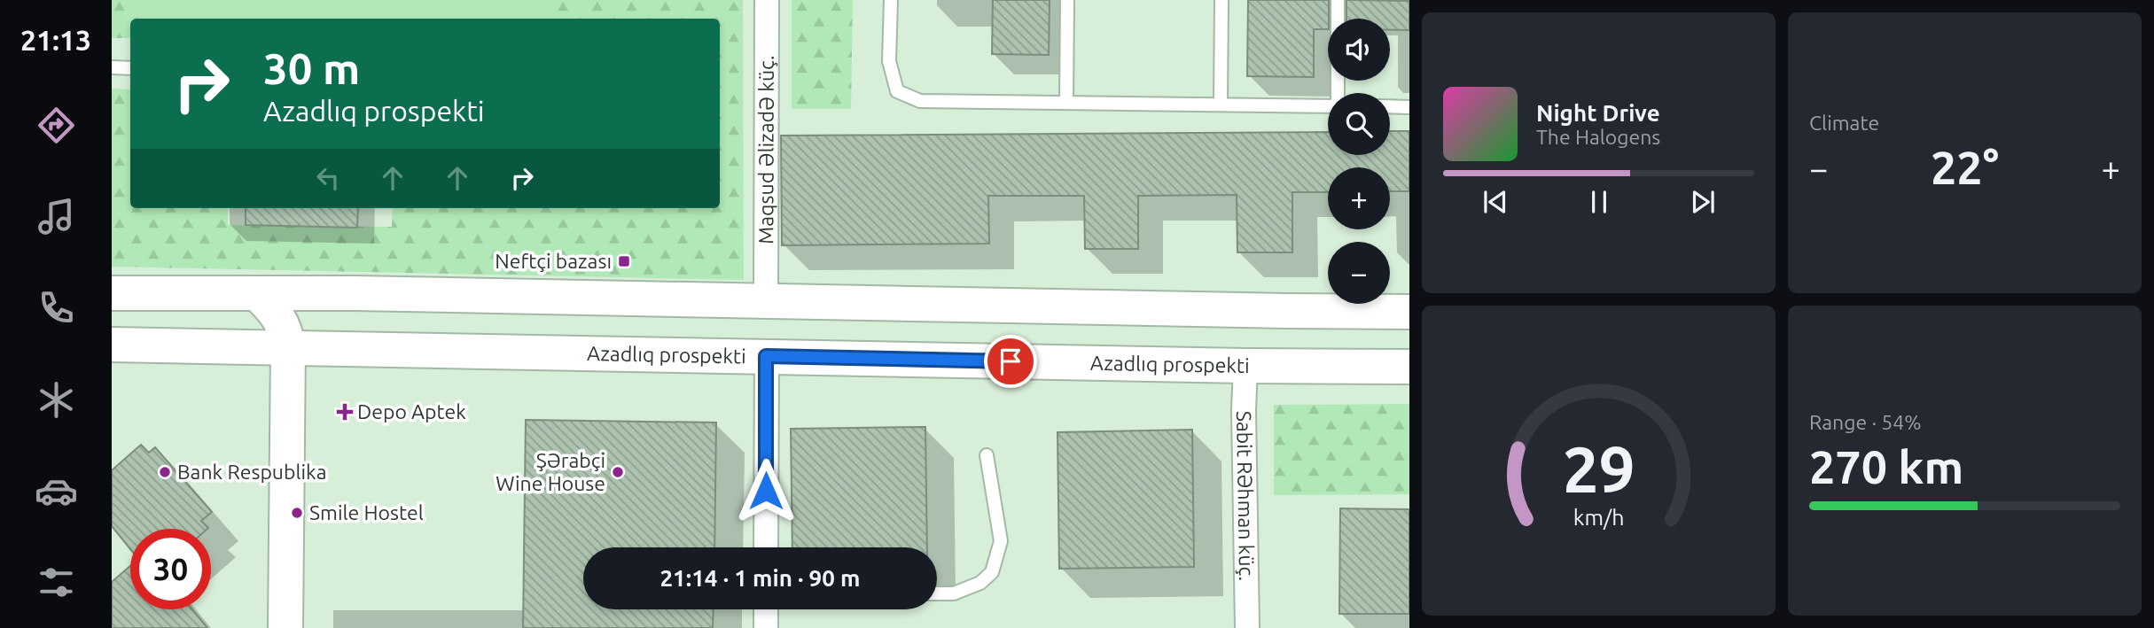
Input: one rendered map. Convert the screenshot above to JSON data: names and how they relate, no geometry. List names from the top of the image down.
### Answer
{
  "streets": {
    "main road": ["Azadlıq prospekti"],
    "street": ["Maqsud Əlizadə küç.", "Sabit Rəhman küç."]
  },
  "crossings": [
    ["Azadlıq prospekti", "Sabit Rəhman küç."]
  ],
  "places": {
    "transit": ["Neftçi bazası"],
    "health": ["Depo Aptek"],
    "other": ["Bank Respublika", "Şərabçi Wine House", "Smile Hostel"]
  },
  "page": {
    "tabs": "21:13",
    "tile": [
      "Climate",
      ["Range · 54%", "270 km"]
    ],
    "map_buttons": ["+", "−"],
    "turn": ["30 m", "Azadlıq prospekti"],
    "song": ["Night Drive", "The Halogens"],
    "heat": ["−", "22°", "+"],
    "limit": "30",
    "trip": "21:14 · 1 min · 90 m",
    "gauge": ["29", "km/h"]
  }
}
